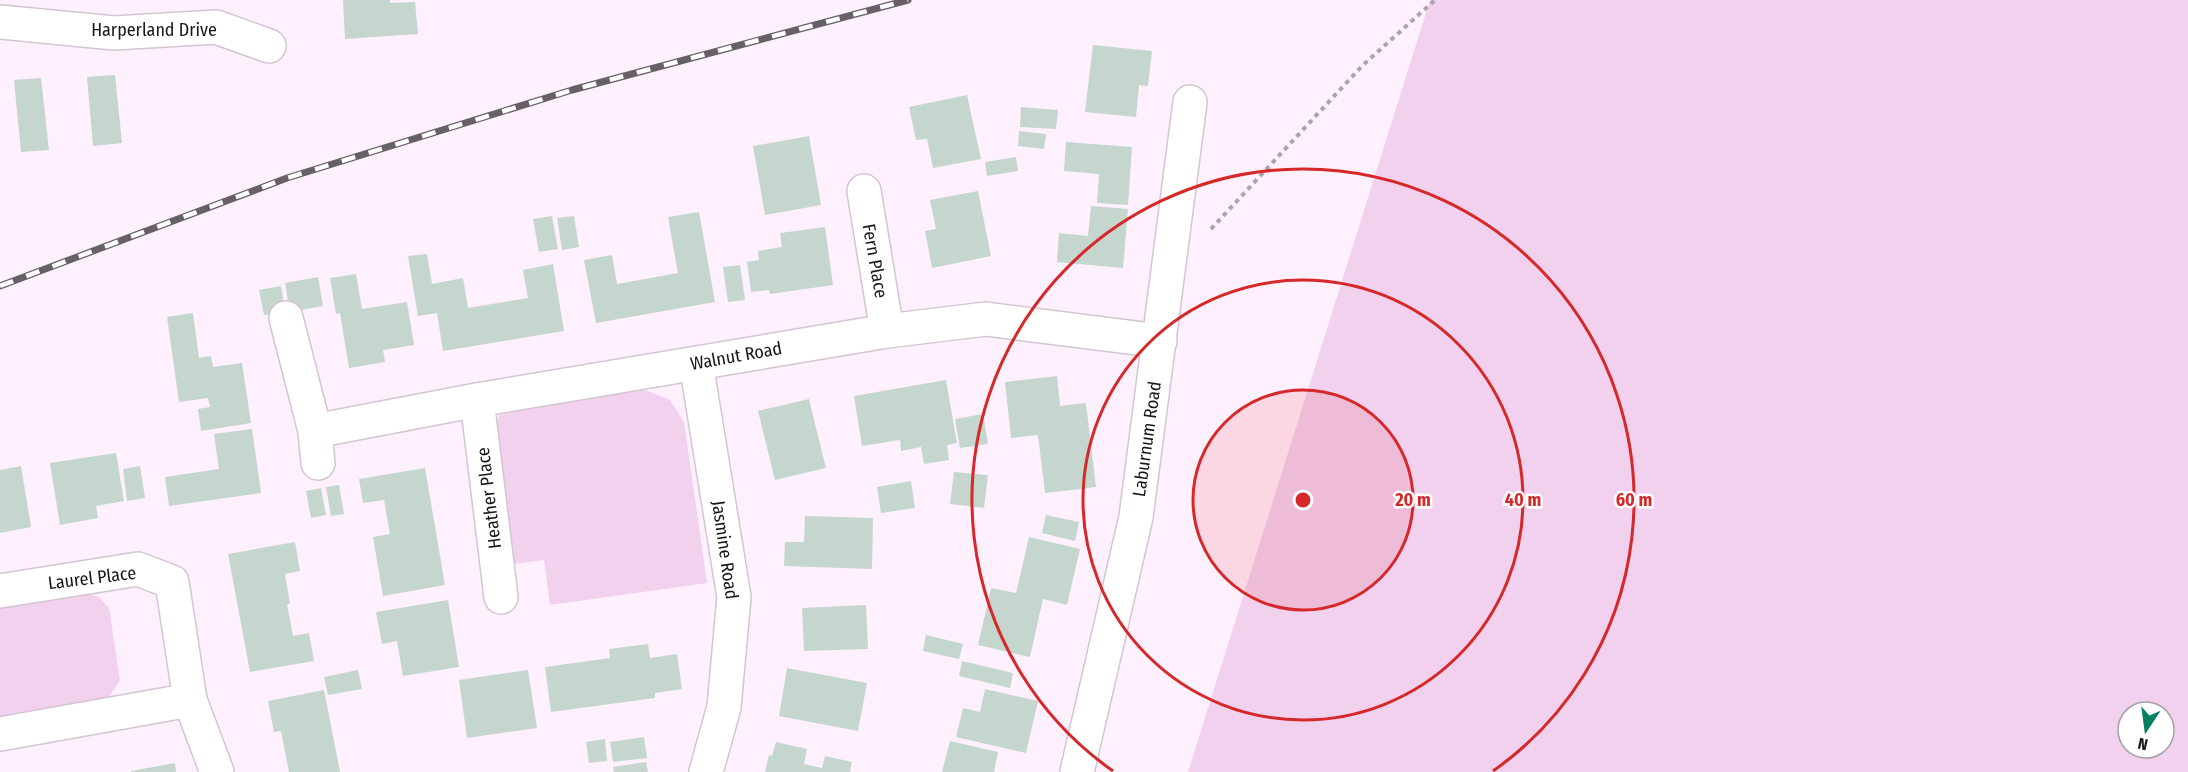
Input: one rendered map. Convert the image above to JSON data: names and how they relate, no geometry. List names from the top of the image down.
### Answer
{
  "streets": {
    "street": [
      "Harperland Drive",
      "Fern Place",
      "Walnut Road",
      "Laburnum Road",
      "Heather Place",
      "Jasmine Road",
      "Laurel Place"
    ]
  },
  "crossings": [
    ["Fern Place", "Walnut Road"],
    ["Walnut Road", "Laburnum Road"],
    ["Walnut Road", "Heather Place"],
    ["Walnut Road", "Jasmine Road"]
  ],
  "north": "bottom",
  "rings": ["20 m", "40 m", "60 m"]
}
